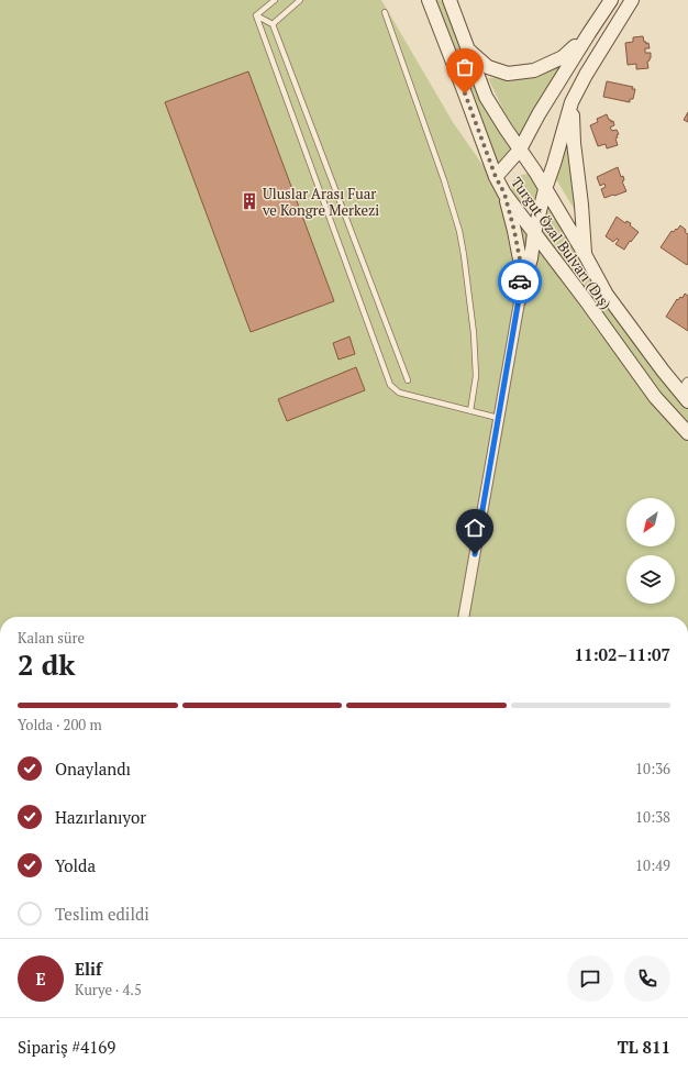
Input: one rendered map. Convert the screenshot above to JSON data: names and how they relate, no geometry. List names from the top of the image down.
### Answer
{
  "streets": {
    "main road": ["Turgut Özal Bulvarı (Dış)"]
  },
  "places": {
    "building": ["Uluslar Arası Fuar ve Kongre Merkezi"]
  },
  "north": "bottom left",
  "page": {
    "heading": ["2 dk", "Kalan süre", "11:02–11:07"],
    "panel": [
      "Elif",
      "Kurye · 4.5",
      "Sipariş #4169",
      "TL 811"
    ],
    "bar": "Yolda · 200 m",
    "list": [
      ["Onaylandı", "10:36"],
      ["Hazırlanıyor", "10:38"],
      ["Yolda", "10:49"],
      "Teslim edildi"
    ],
    "round": "E"
  }
}
